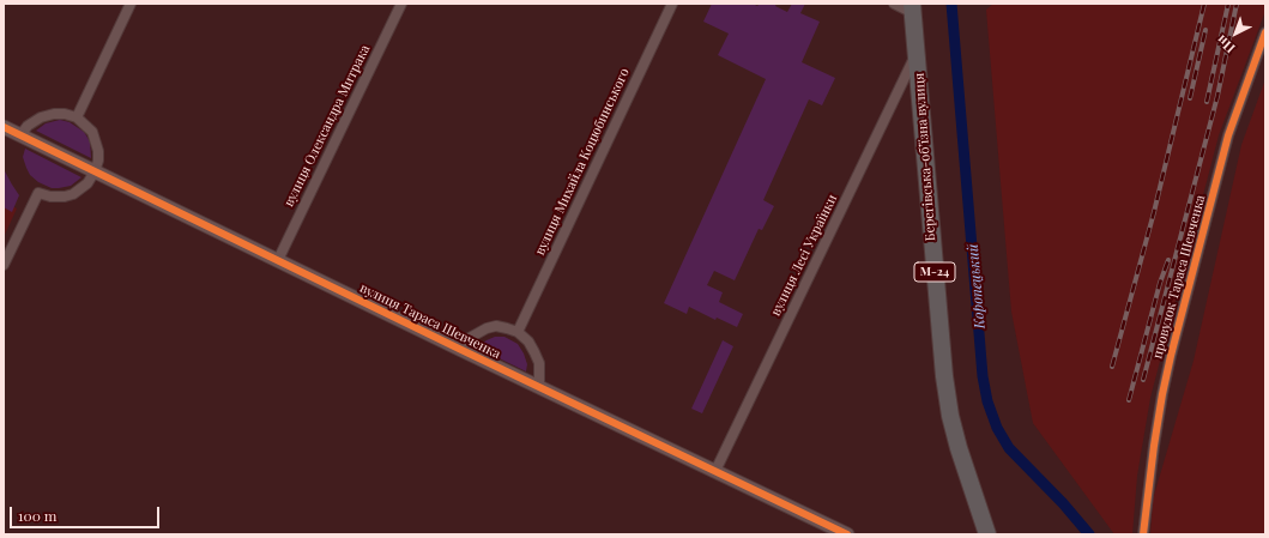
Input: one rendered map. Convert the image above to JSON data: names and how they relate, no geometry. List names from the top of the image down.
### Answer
{
  "streets": {
    "highway": ["Берегівська-обʼїзна вулиця", "М-24"],
    "street": [
      "вулиця Олександра Митрака",
      "вулиця Михайла Коцюбинського",
      "вулиця Лесі Українки",
      "провулок Тараса Шевченка",
      "вулиця Тараса Шевченка"
    ]
  },
  "crossings": [
    ["вулиця Олександра Митрака", "вулиця Тараса Шевченка"],
    ["Берегівська-обʼїзна вулиця", "вулиця Лесі Українки"],
    ["вулиця Лесі Українки", "вулиця Тараса Шевченка"]
  ],
  "water": ["Коропецький"],
  "scale_bar": "100 m",
  "north": "bottom left"
}
